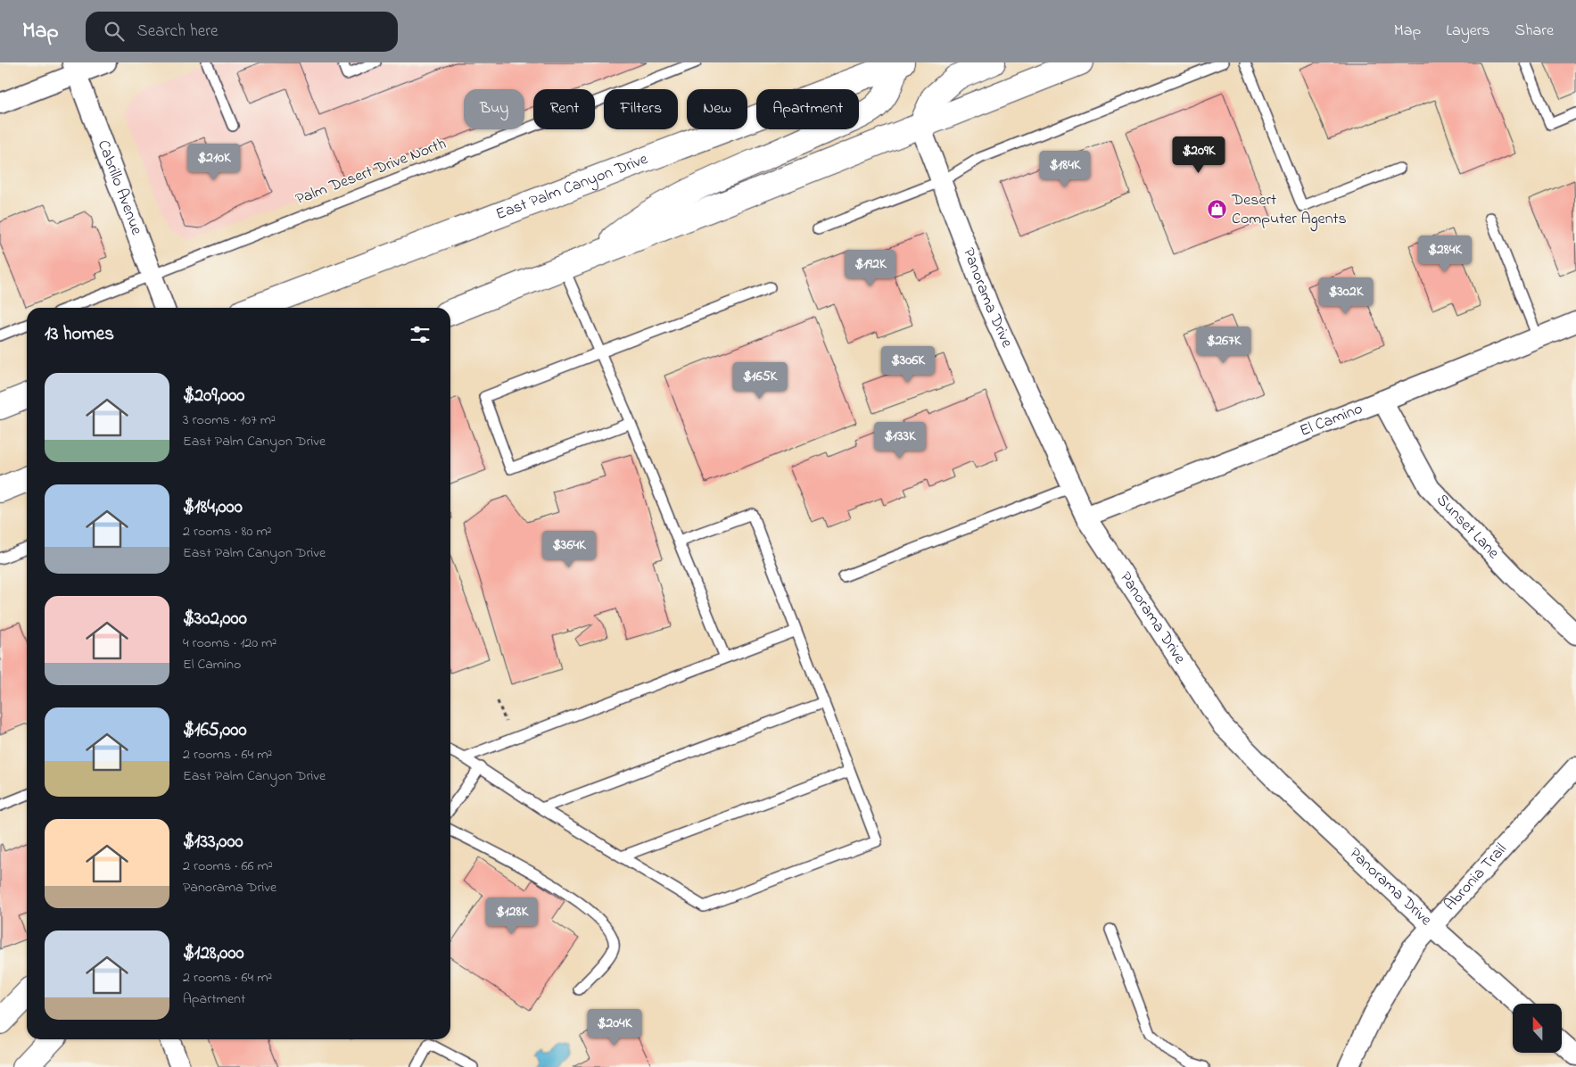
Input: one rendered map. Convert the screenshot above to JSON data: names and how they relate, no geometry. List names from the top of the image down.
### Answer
{
  "streets": {
    "main road": ["East Palm Canyon Drive"],
    "street": [
      "Cabrillo Avenue",
      "Panorama Drive",
      "El Camino",
      "Sunset Lane",
      "Abronia Trail"
    ],
    "lane": ["Palm Desert Drive North"]
  },
  "crossings": [
    ["Palm Desert Drive North", "Cabrillo Avenue"],
    ["Panorama Drive", "El Camino"],
    ["Panorama Drive", "Abronia Trail"],
    ["El Camino", "Sunset Lane"]
  ],
  "places": {
    "shop": ["Desert Computer Agents"]
  },
  "north": "top",
  "page": {
    "header": "Map",
    "search": "Search here",
    "nav": ["Map", "Layers", "Share"],
    "chip": [
      "Buy",
      "Rent",
      "Filters",
      "New",
      "Apartment"
    ],
    "price": [
      "$209K",
      "$210K",
      "$184K",
      "$284K",
      "$192K",
      "$302K",
      "$267K",
      "$306K",
      "$165K",
      "$133K",
      "$364K",
      "$128K",
      "$204K"
    ],
    "heading": "13 homes",
    "list": [
      {
        "name": "$209,000",
        "note": "3 rooms · 107 m² · East Palm Canyon Drive"
      },
      {
        "name": "$184,000",
        "note": "2 rooms · 80 m² · East Palm Canyon Drive"
      },
      {
        "name": "$302,000",
        "note": "4 rooms · 120 m² · El Camino"
      },
      {
        "name": "$165,000",
        "note": "2 rooms · 64 m² · East Palm Canyon Drive"
      },
      {
        "name": "$133,000",
        "note": "2 rooms · 66 m² · Panorama Drive"
      },
      {
        "name": "$128,000",
        "note": "2 rooms · 64 m² · Apartment"
      }
    ]
  }
}
